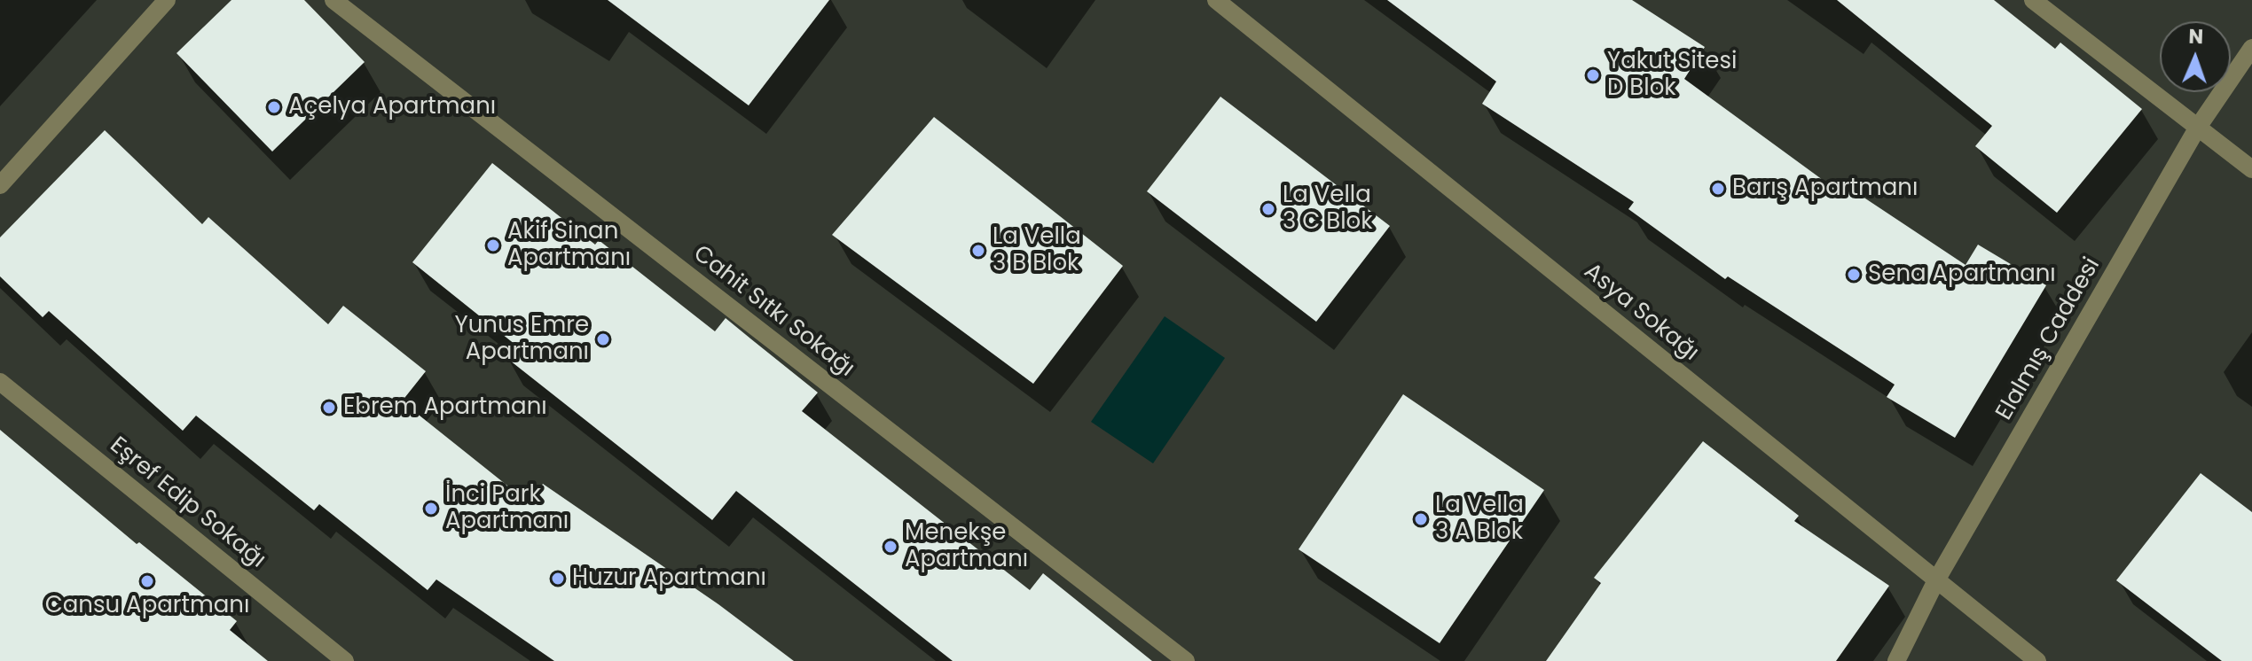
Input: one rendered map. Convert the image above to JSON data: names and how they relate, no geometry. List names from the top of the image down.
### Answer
{
  "streets": {
    "street": [
      "Cahit Sıtkı Sokağı",
      "Asya Sokağı",
      "Elalmış Caddesi",
      "Eşref Edip Sokağı"
    ]
  },
  "crossings": [
    ["Asya Sokağı", "Elalmış Caddesi"]
  ],
  "places": [
    "Yakut Sitesi D Blok",
    "Açelya Apartmanı",
    "Barış Apartmanı",
    "La Vella 3 C Blok",
    "Akif Sinan Apartmanı",
    "La Vella 3 B Blok",
    "Sena Apartmanı",
    "Yunus Emre Apartmanı",
    "Ebrem Apartmanı",
    "İnci Park Apartmanı",
    "La Vella 3 A Blok",
    "Menekşe Apartmanı",
    "Huzur Apartmanı",
    "Cansu Apartmanı"
  ],
  "north": "top"
}
